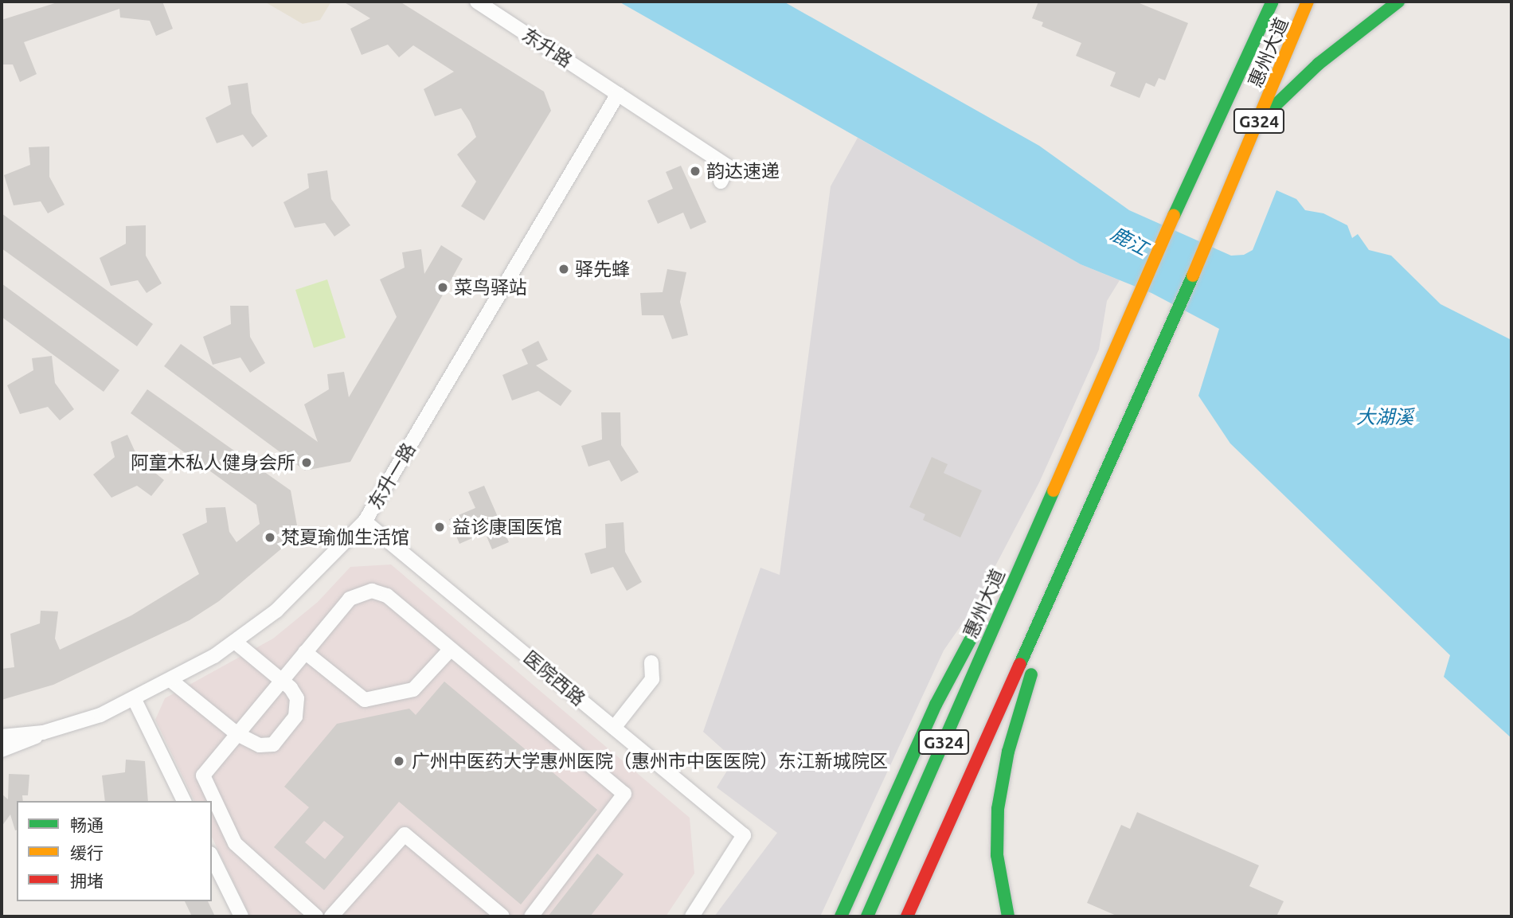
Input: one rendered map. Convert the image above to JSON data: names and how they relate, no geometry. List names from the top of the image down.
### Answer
{
  "streets": {
    "main road": ["惠州大道", "G324"],
    "street": ["东升路", "东升一路", "医院西路"]
  },
  "crossings": [
    ["东升路", "东升一路"],
    ["惠州大道", "G324"],
    ["东升一路", "医院西路"]
  ],
  "water": ["鹿江", "大湖溪"],
  "places": [
    "韵达速递",
    "驿先蜂",
    "菜鸟驿站",
    "阿童木私人健身会所",
    "益诊康国医馆",
    "梵夏瑜伽生活馆",
    "广州中医药大学惠州医院（惠州市中医医院）东江新城院区"
  ],
  "legend": ["畅通", "缓行", "拥堵"]
}
